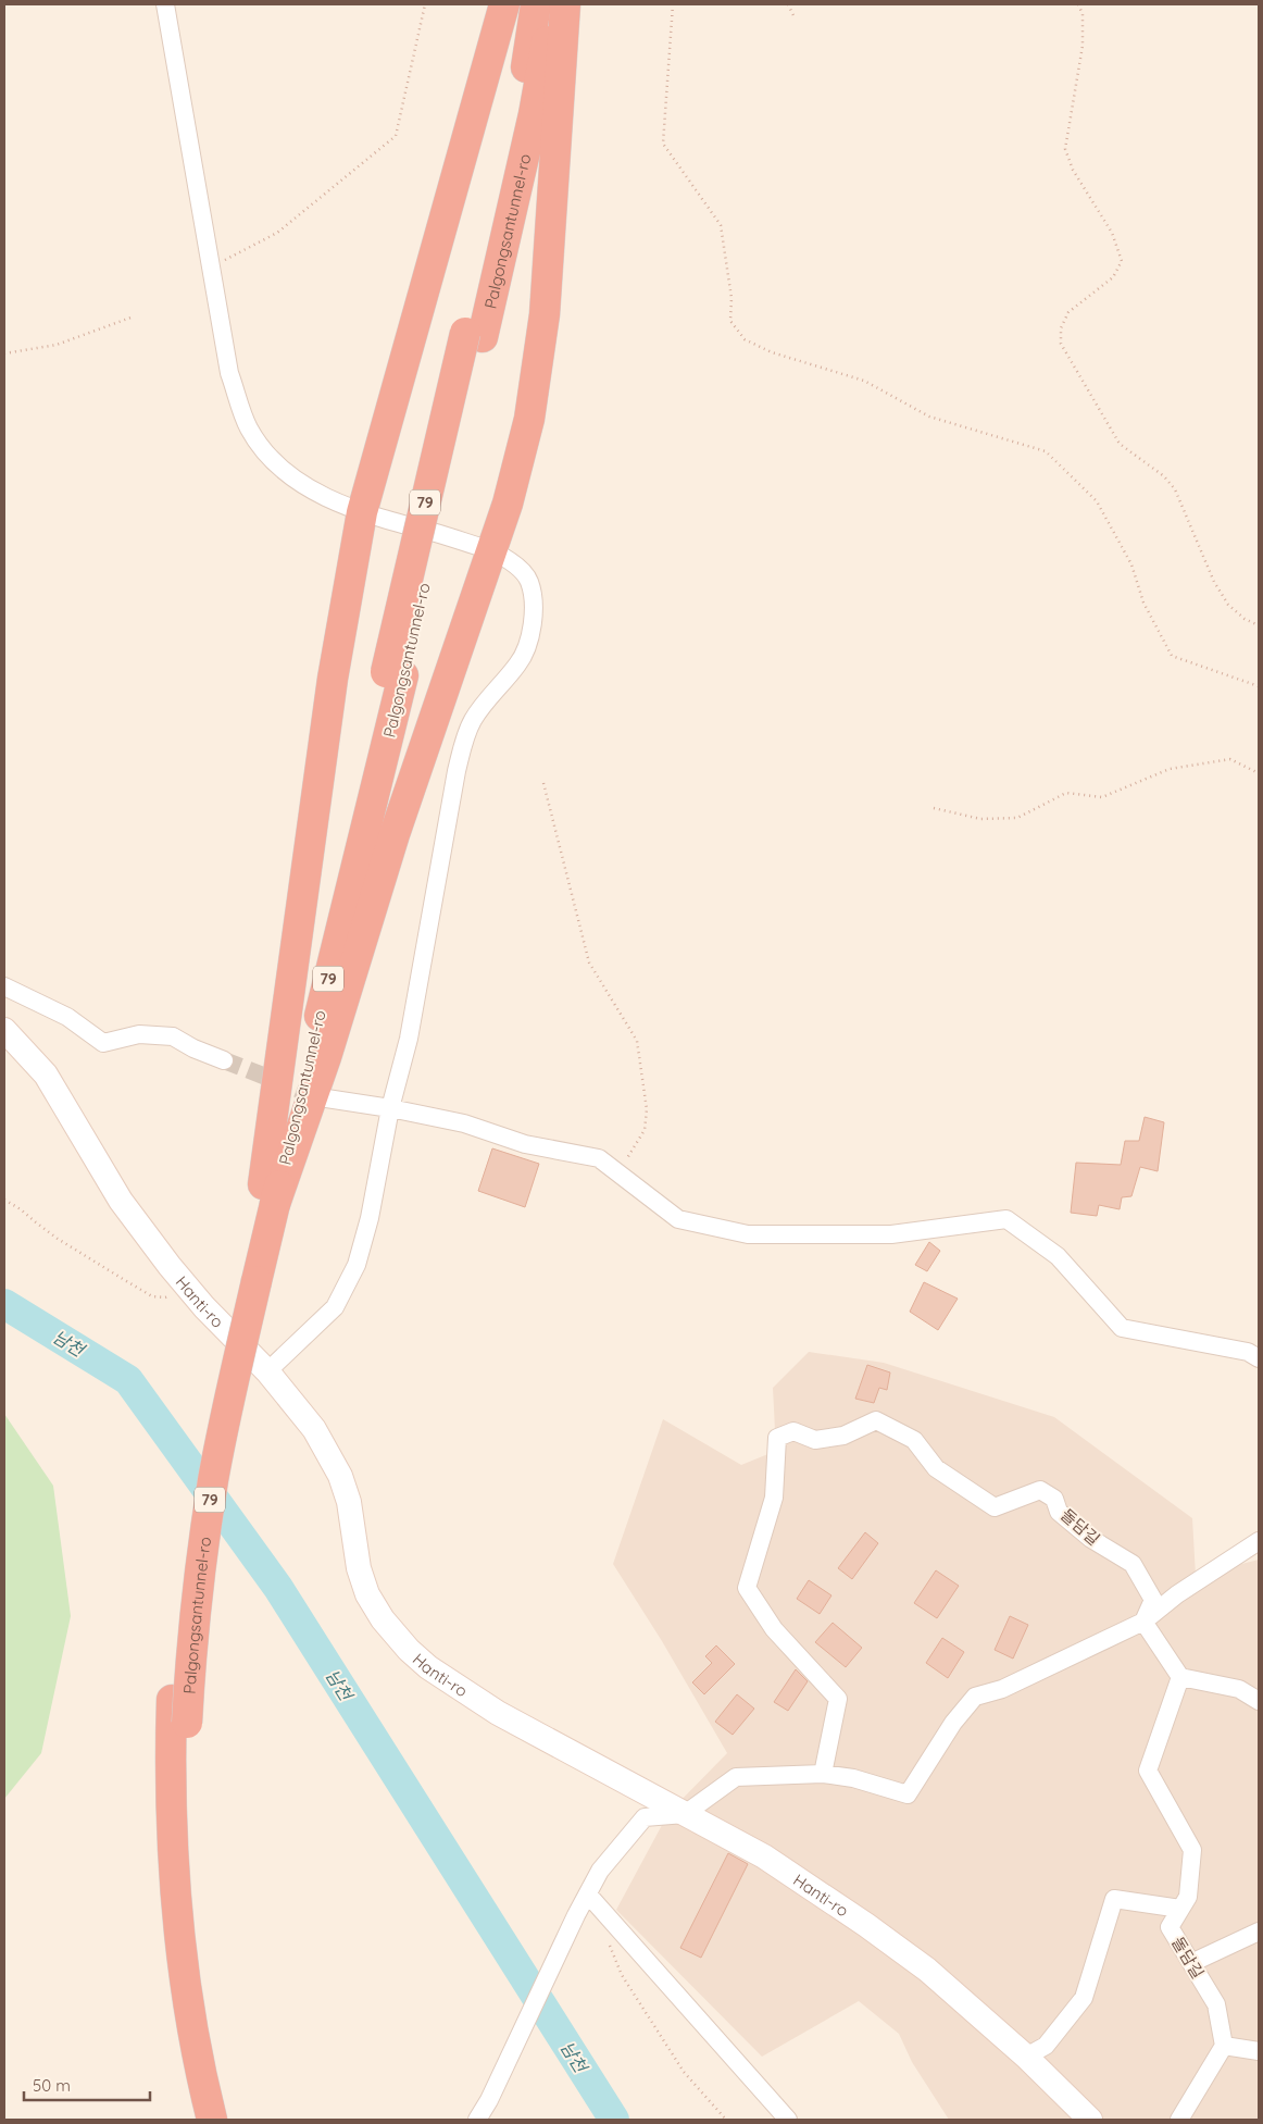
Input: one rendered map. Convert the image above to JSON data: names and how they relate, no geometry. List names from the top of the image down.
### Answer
{
  "streets": {
    "highway": ["Palgongsantunnel-ro", "79"],
    "street": ["Hanti-ro", "돌담길"]
  },
  "water": ["남천"],
  "scale_bar": "50 m"
}
